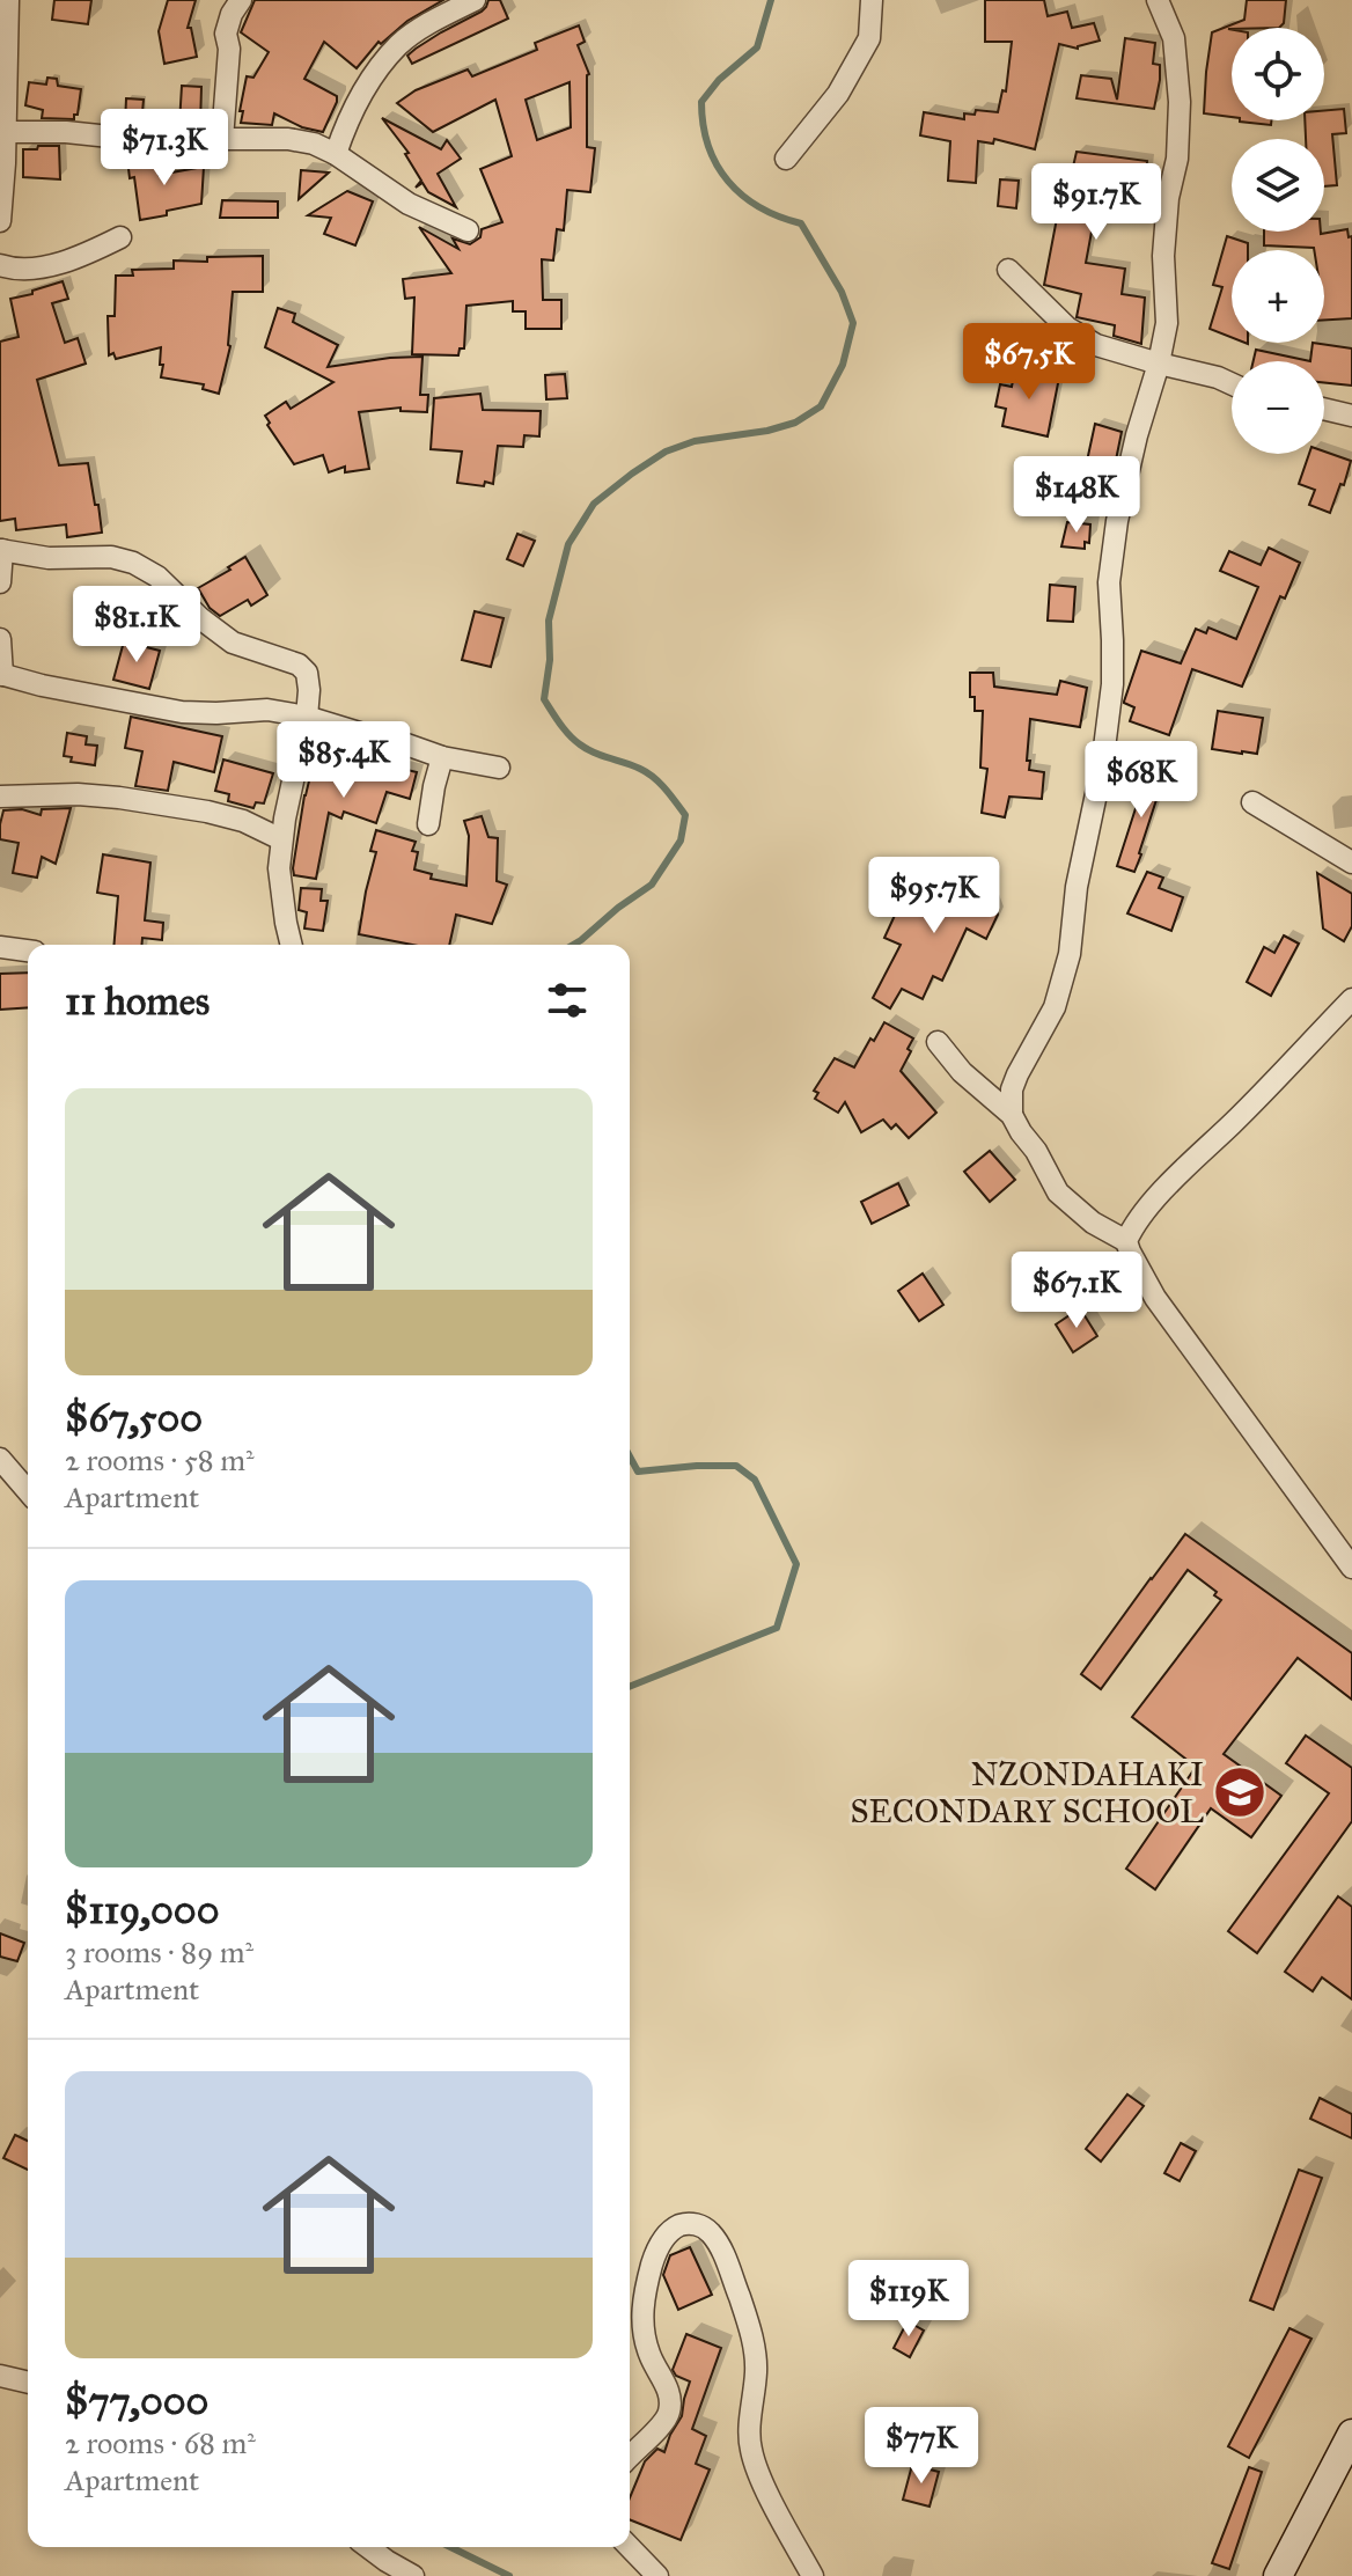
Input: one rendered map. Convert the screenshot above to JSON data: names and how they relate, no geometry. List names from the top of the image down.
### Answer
{
  "places": {
    "school or university": ["NZONDAHAKI SECONDARY SCHOOL"]
  },
  "page": {
    "map_buttons": ["+", "−"],
    "price": [
      "$71.3K",
      "$91.7K",
      "$67.5K",
      "$148K",
      "$81.1K",
      "$85.4K",
      "$68K",
      "$95.7K",
      "$67.1K",
      "$119K",
      "$77K"
    ],
    "heading": "11 homes",
    "list": [
      {
        "name": "$67,500",
        "note": "2 rooms · 58 m² · Apartment"
      },
      {
        "name": "$119,000",
        "note": "3 rooms · 89 m² · Apartment"
      },
      {
        "name": "$77,000",
        "note": "2 rooms · 68 m² · Apartment"
      }
    ]
  }
}
